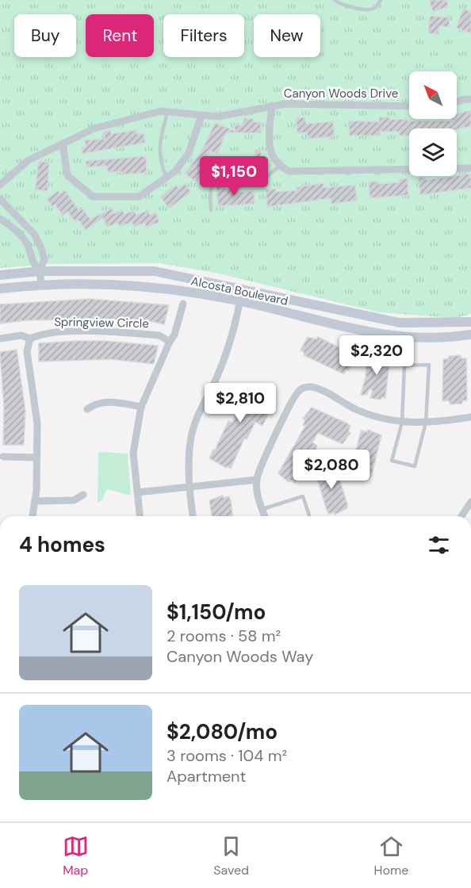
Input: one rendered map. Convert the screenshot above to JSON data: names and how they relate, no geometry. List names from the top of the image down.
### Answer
{
  "streets": {
    "main road": ["Alcosta Boulevard"],
    "street": ["Canyon Woods Drive", "Springview Circle"]
  },
  "north": "top left",
  "page": {
    "chip": [
      "Buy",
      "Rent",
      "Filters",
      "New"
    ],
    "price": [
      "$1,150",
      "$2,320",
      "$2,810",
      "$2,080"
    ],
    "heading": "4 homes",
    "list": [
      {
        "name": "$1,150/mo",
        "note": "2 rooms · 58 m² · Canyon Woods Way"
      },
      {
        "name": "$2,080/mo",
        "note": "3 rooms · 104 m² · Apartment"
      }
    ],
    "tabs": ["Map", "Saved", "Home"]
  }
}
